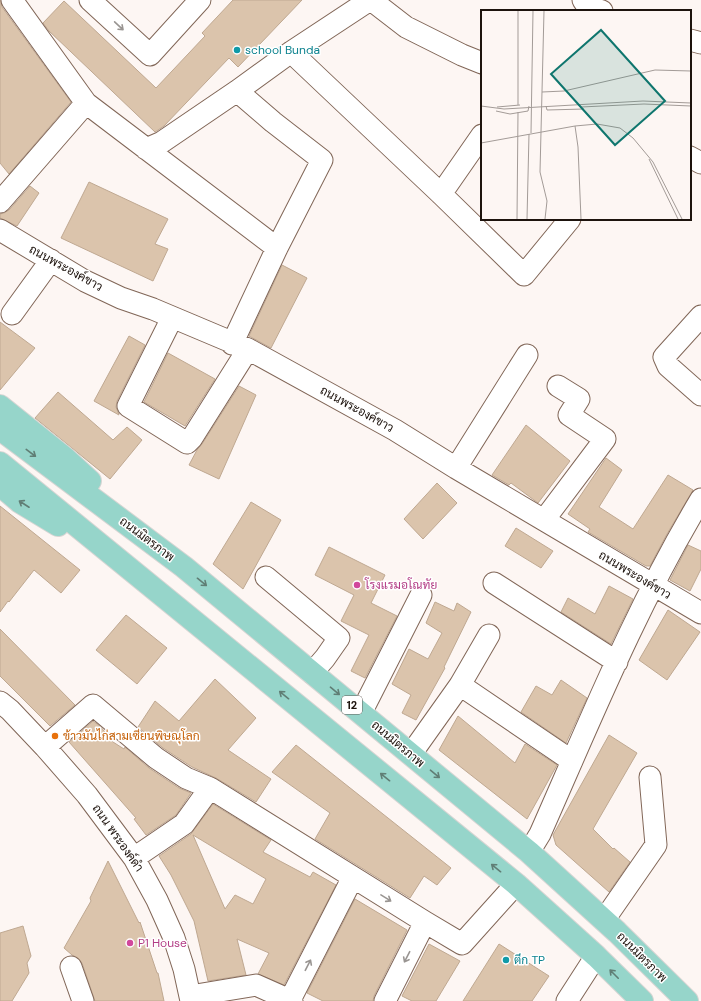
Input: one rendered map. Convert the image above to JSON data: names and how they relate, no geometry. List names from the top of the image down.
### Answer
{
  "streets": {
    "main road": ["ถนนมิตรภาพ", "12"],
    "street": ["ถนนพระองค์ขาว", "ถนน พระองค์ดำ"]
  },
  "places": [
    "school Bunda",
    "โรงแรมอโณทัย",
    "ข้าวมันไก่สามเซียนพิษณุโลก",
    "P1 House",
    "ตึก TP"
  ]
}
